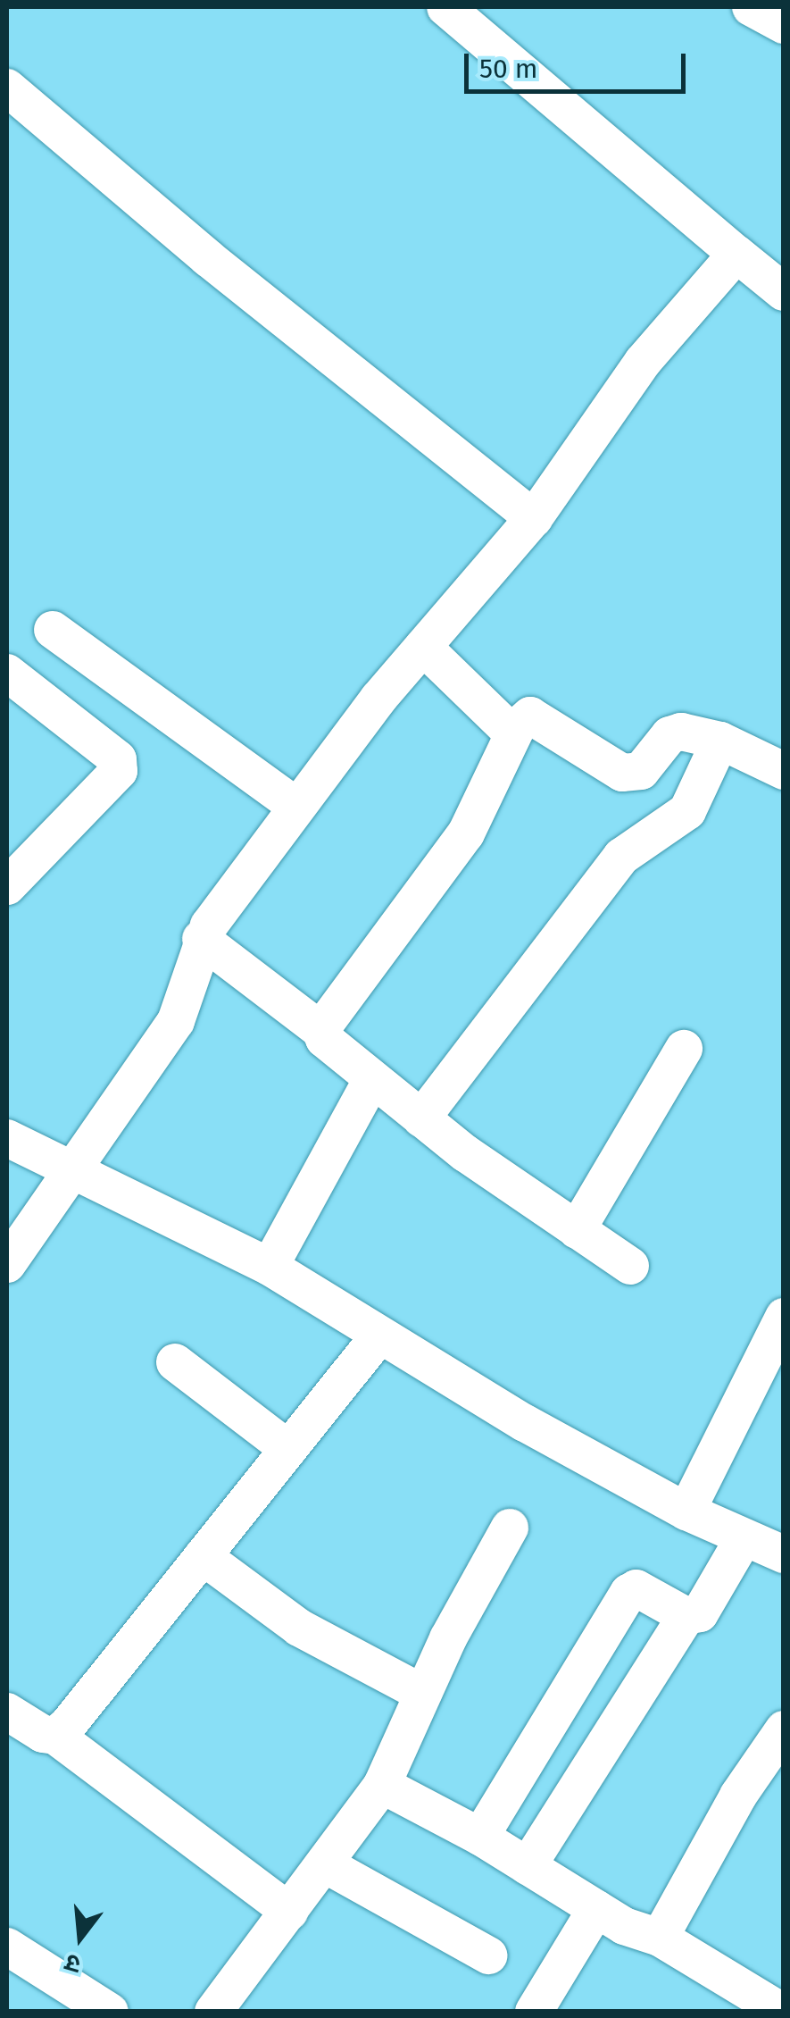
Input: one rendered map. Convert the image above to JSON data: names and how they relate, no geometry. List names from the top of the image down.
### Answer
{
  "scale_bar": "50 m",
  "north": "bottom"
}
